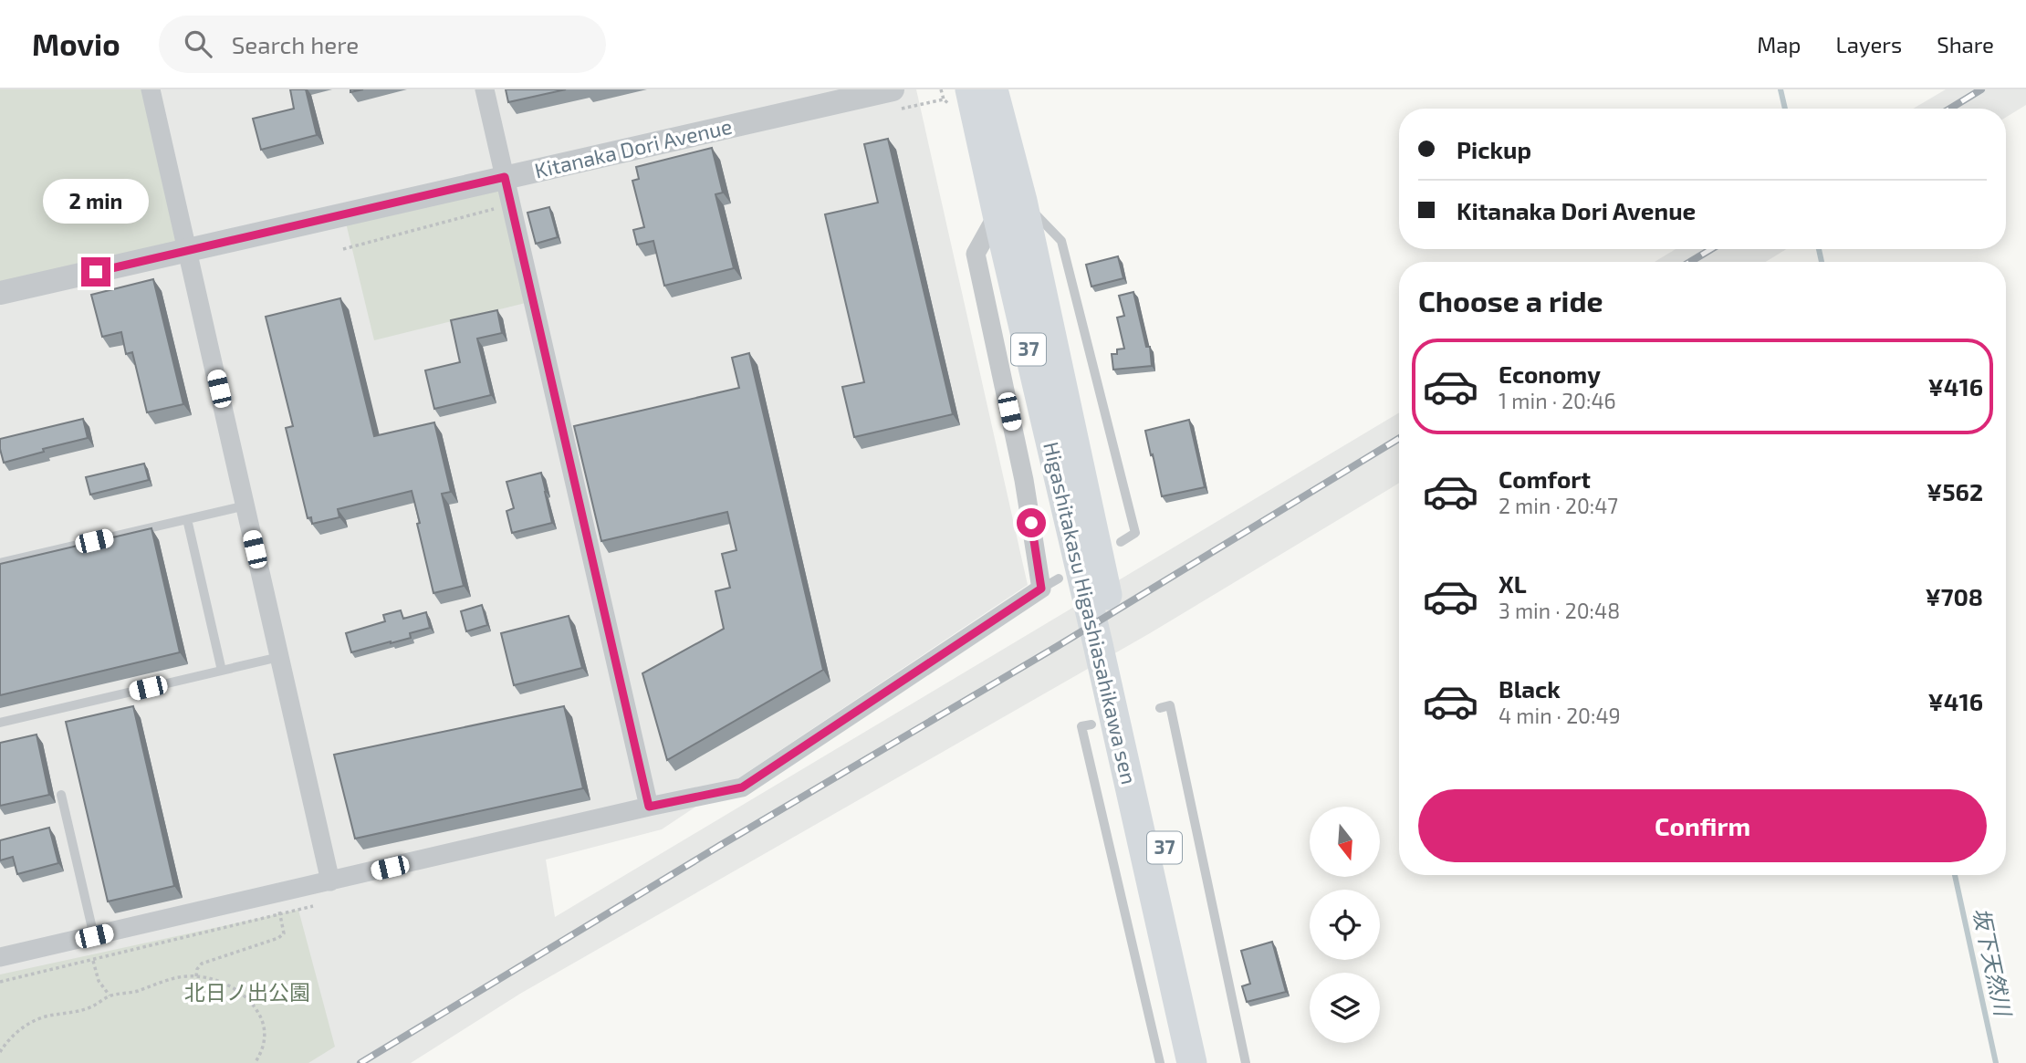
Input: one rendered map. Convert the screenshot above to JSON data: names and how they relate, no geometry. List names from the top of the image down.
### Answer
{
  "streets": {
    "main road": ["37", "Higashitakasu Higashiasahikawa sen"],
    "street": ["Kitanaka Dori Avenue"]
  },
  "water": ["坂下天然川"],
  "parks": ["北日ノ出公園"],
  "north": "bottom",
  "page": {
    "header": "Movio",
    "search": "Search here",
    "nav": ["Map", "Layers", "Share"],
    "banner": ["Pickup", "Kitanaka Dori Avenue"],
    "bubble": "2 min",
    "heading": "Choose a ride",
    "list": [
      {
        "name": "Economy",
        "note": "1 min · 20:46",
        "value": "¥416"
      },
      {
        "name": "Comfort",
        "note": "2 min · 20:47",
        "value": "¥562"
      },
      {
        "name": "XL",
        "note": "3 min · 20:48",
        "value": "¥708"
      },
      {
        "name": "Black",
        "note": "4 min · 20:49",
        "value": "¥416"
      }
    ],
    "buttons": "Confirm"
  }
}
